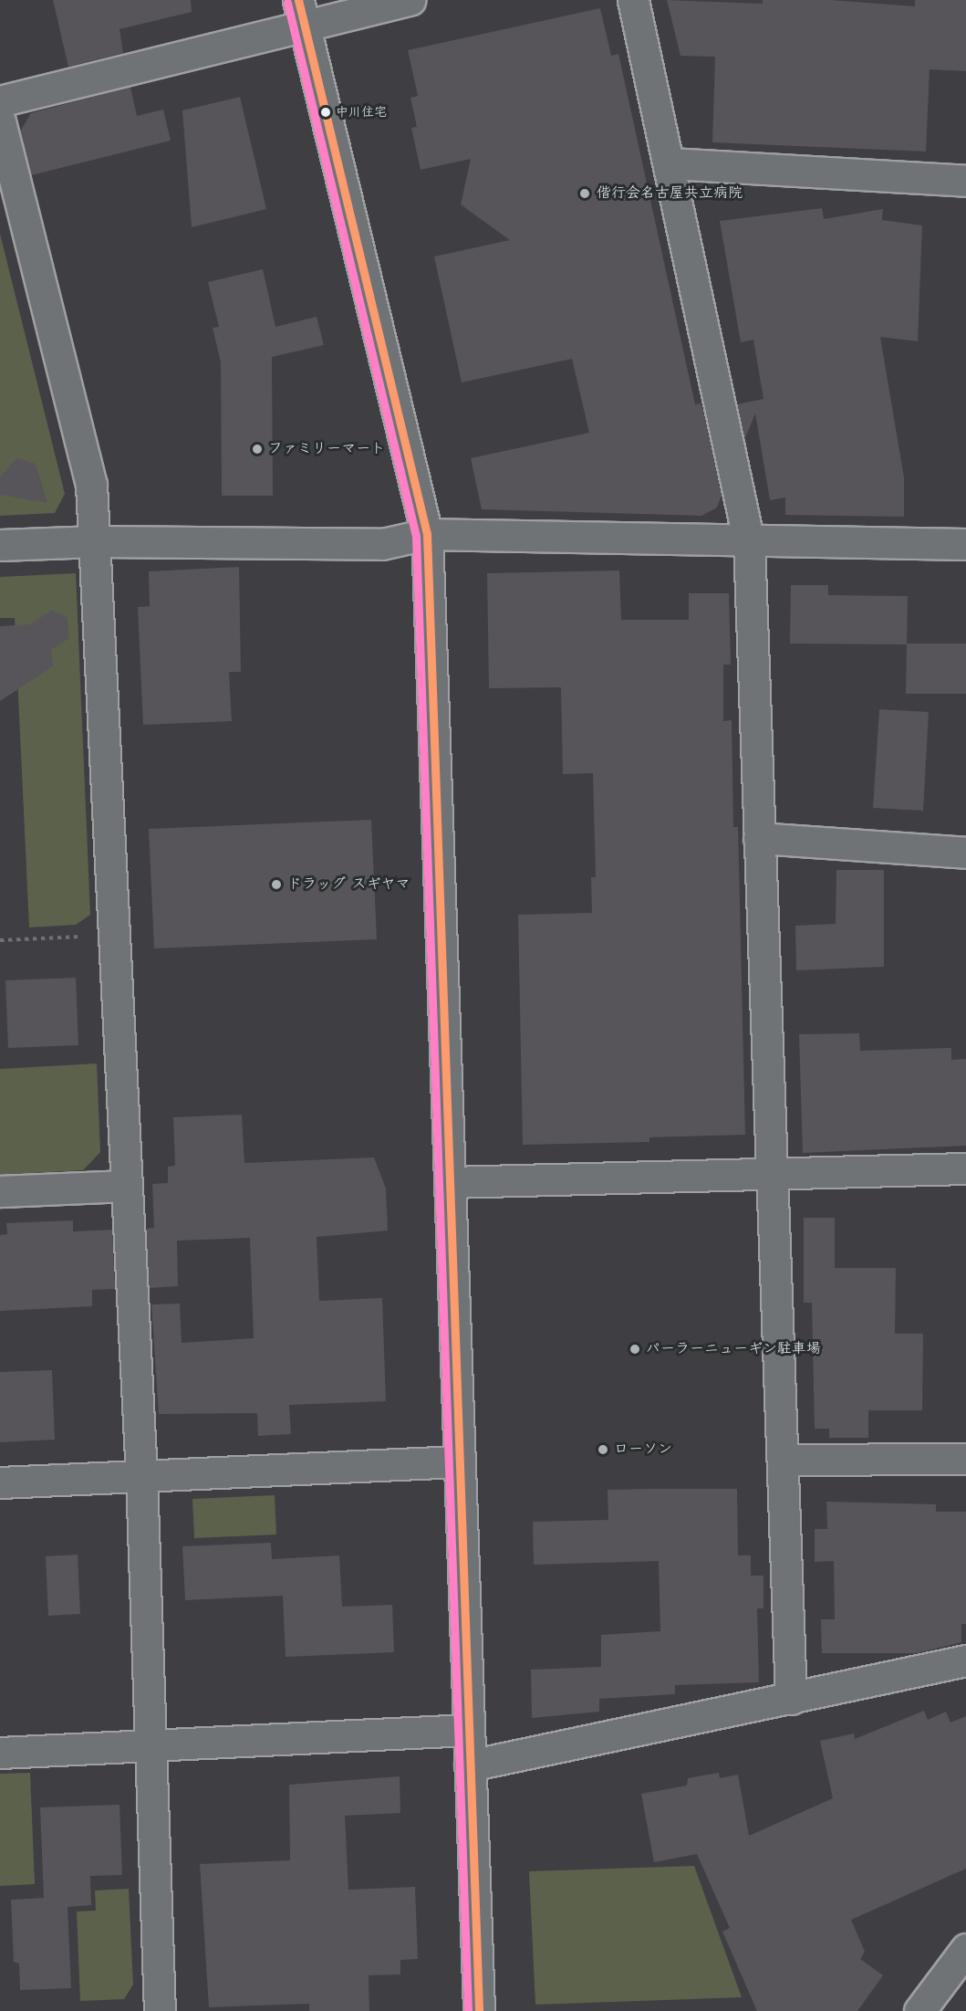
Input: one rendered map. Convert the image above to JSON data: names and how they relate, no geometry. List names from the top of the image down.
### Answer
{
  "places": [
    "中川住宅",
    "偕行会名古屋共立病院",
    "ファミリーマート",
    "ドラッグ スギヤマ",
    "パーラーニューギン駐車場",
    "ローソン"
  ]
}
